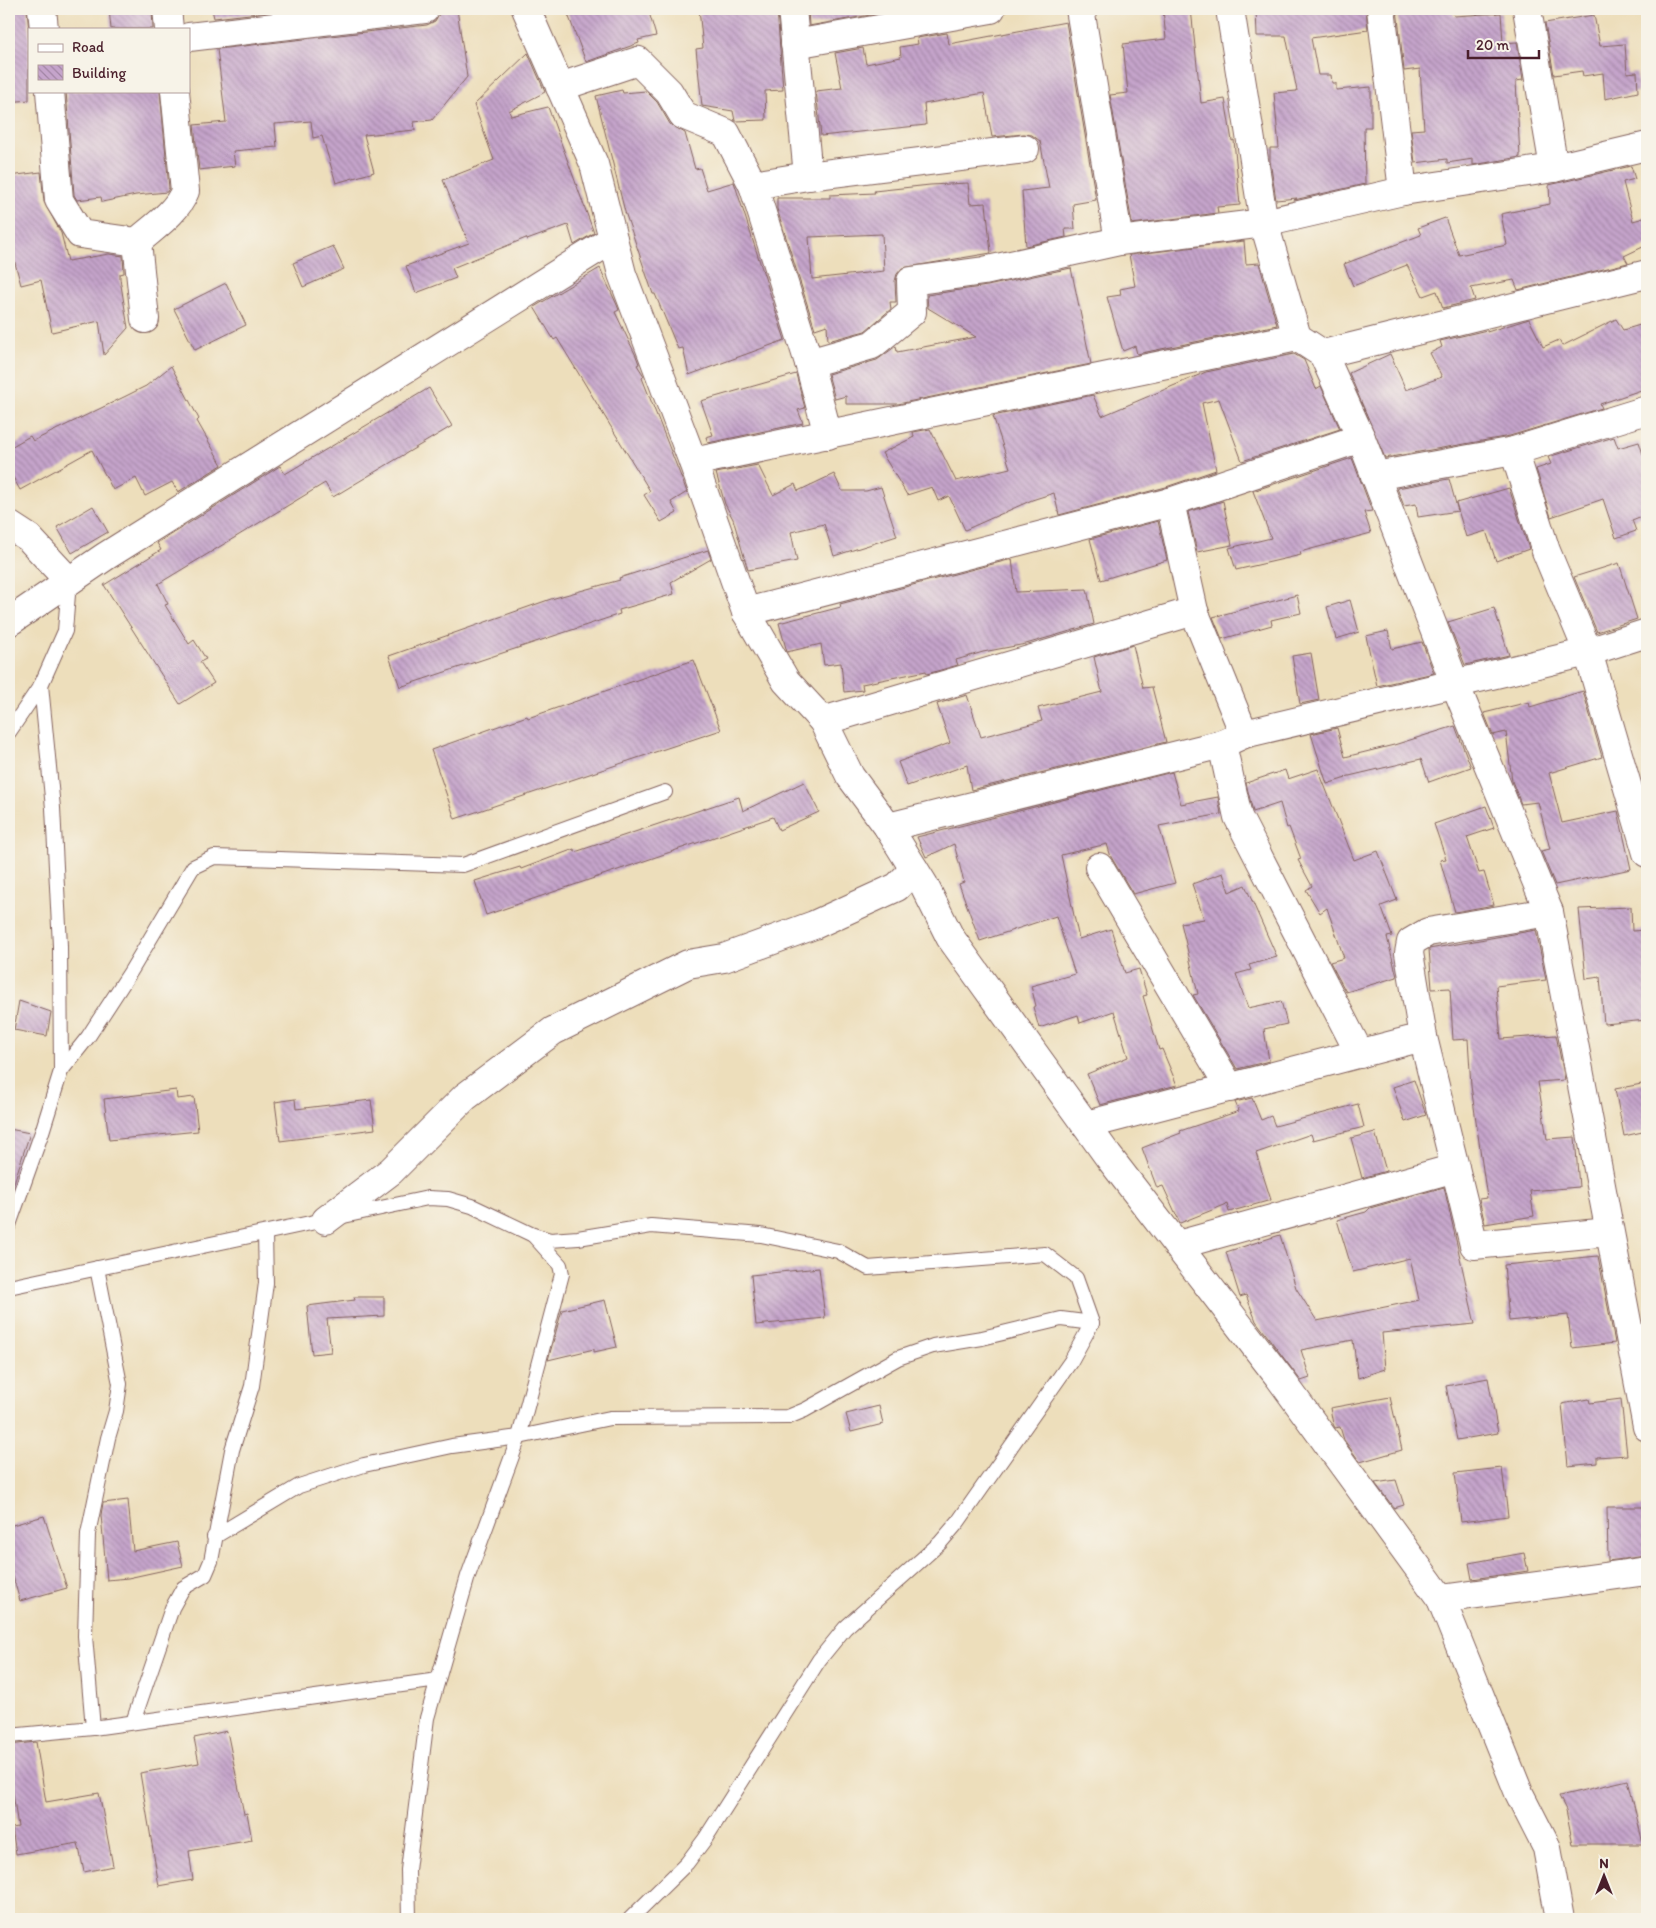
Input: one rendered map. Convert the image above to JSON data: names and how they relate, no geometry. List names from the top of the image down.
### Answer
{
  "legend": ["Road", "Building"],
  "scale_bar": "20 m",
  "north": "top"
}
